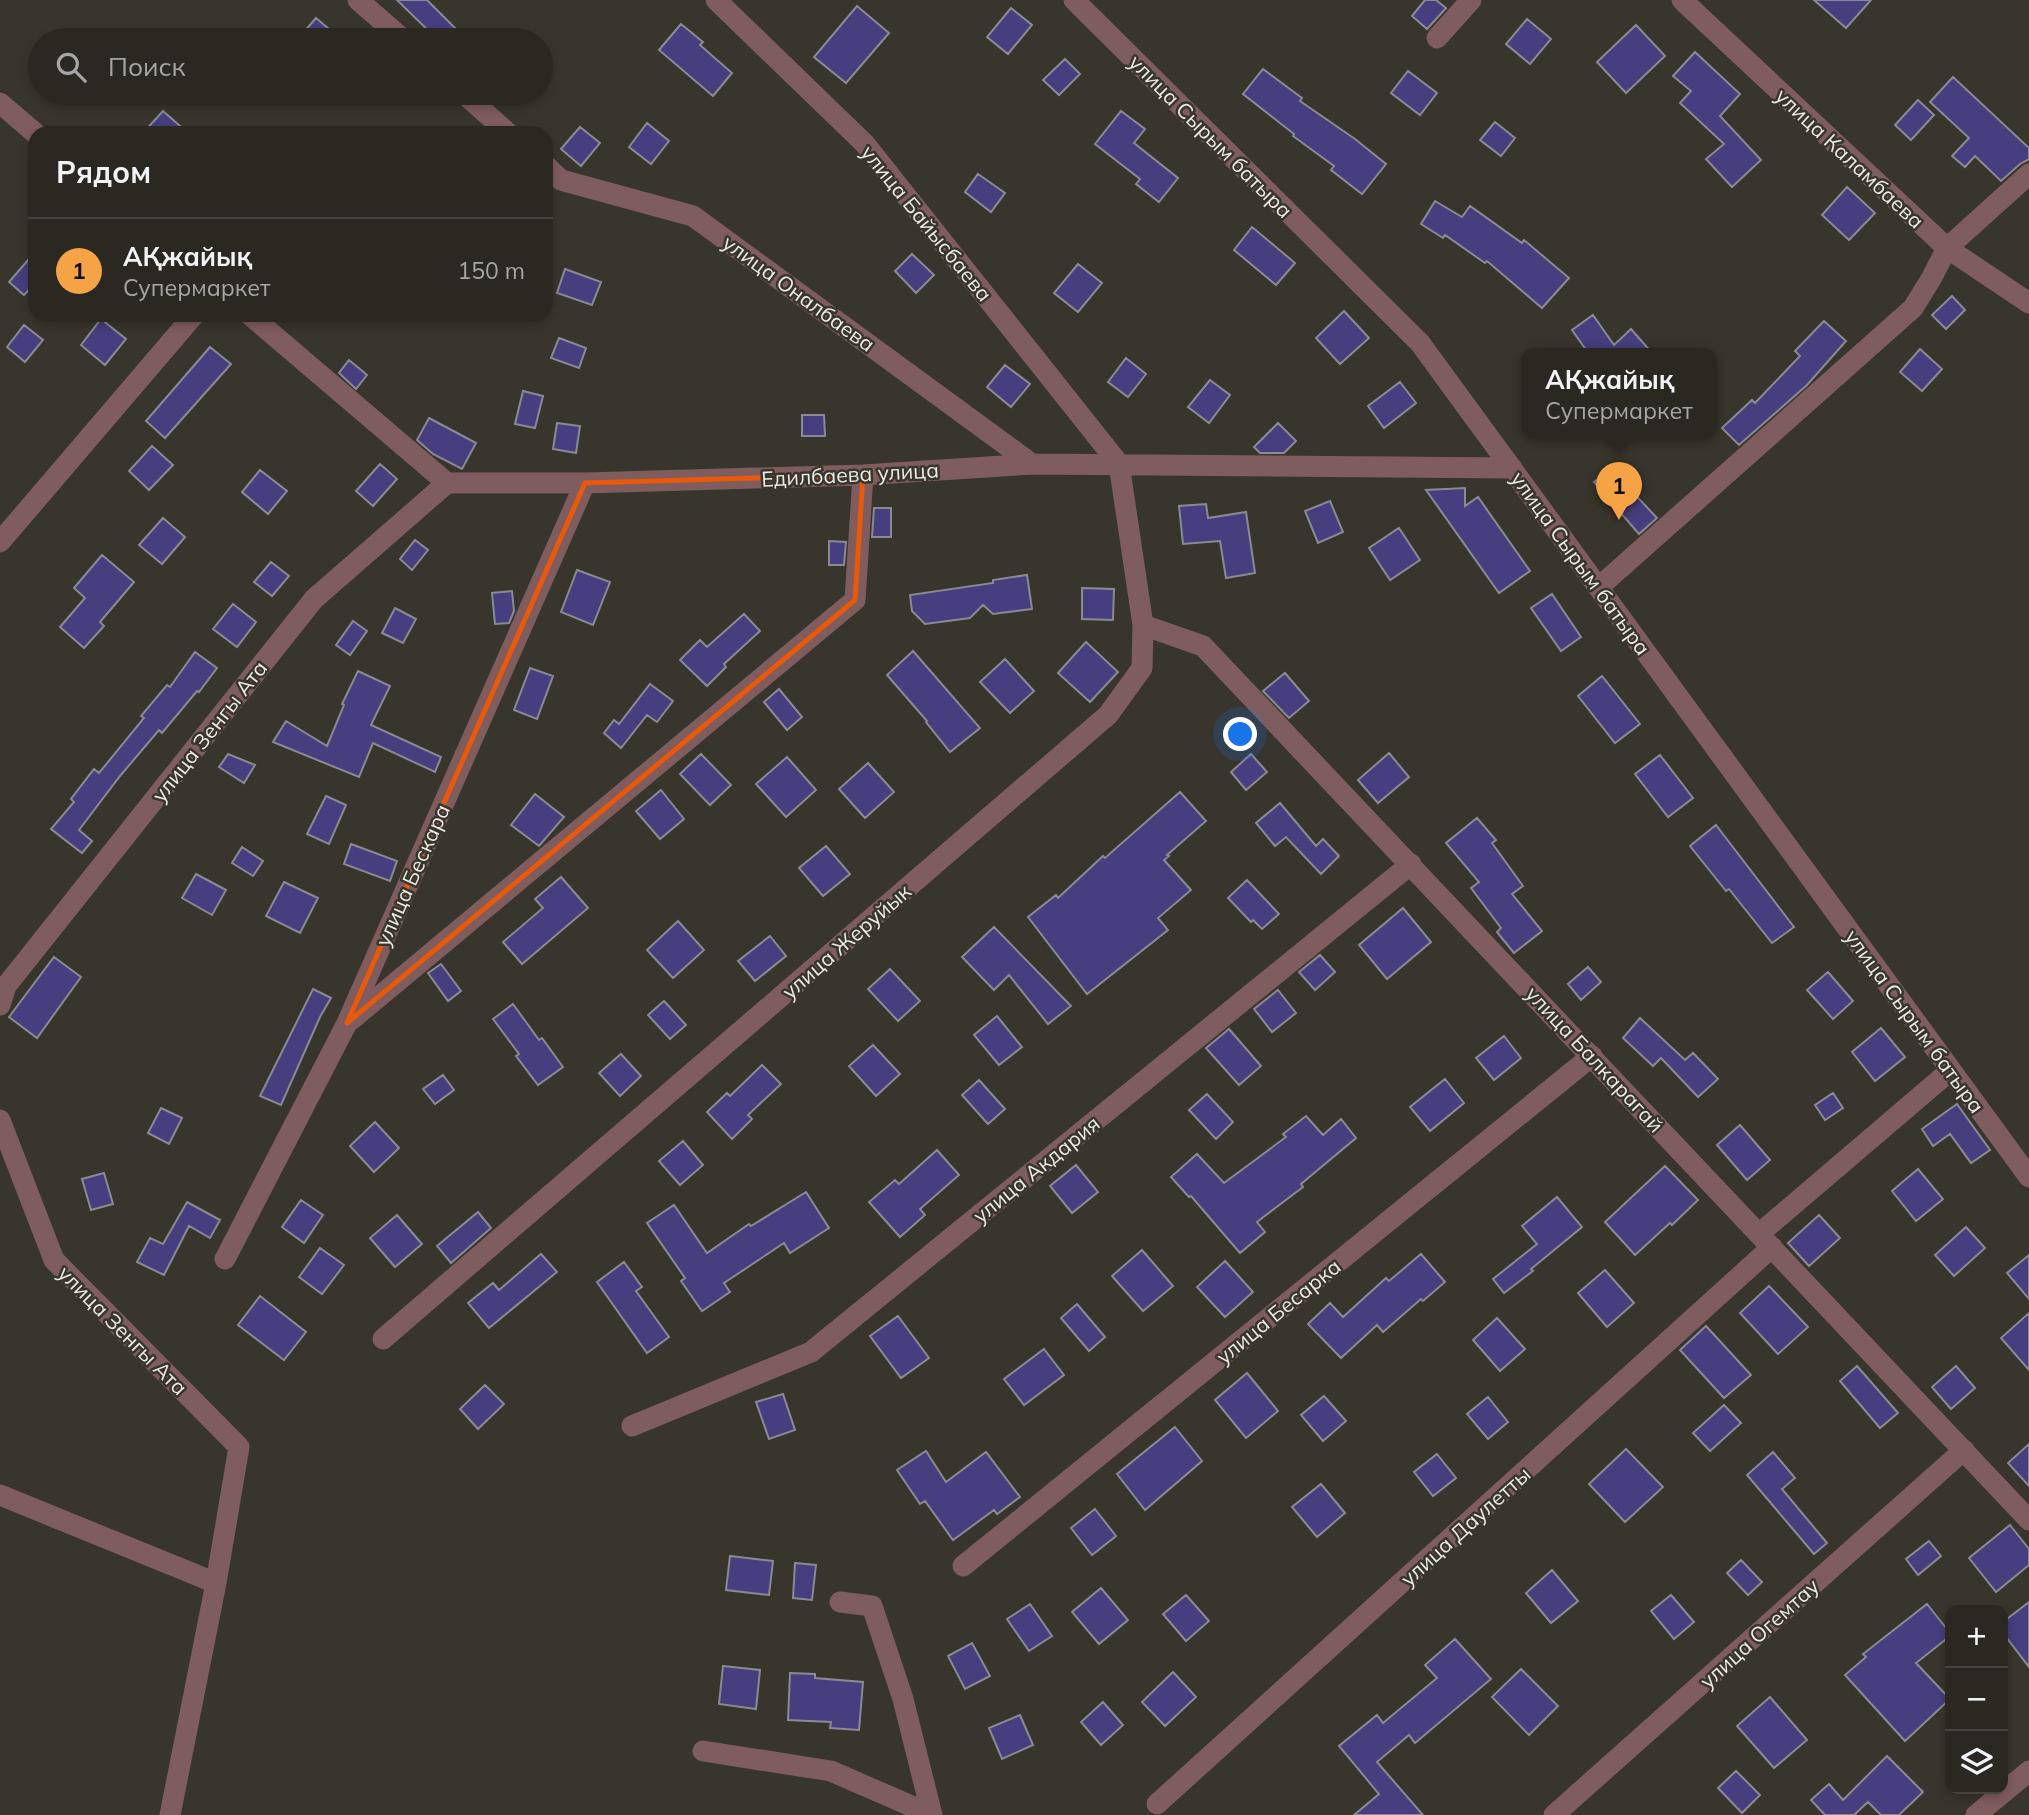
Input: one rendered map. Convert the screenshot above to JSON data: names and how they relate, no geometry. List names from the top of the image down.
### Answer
{
  "streets": {
    "street": [
      "улица Сырым батыра",
      "улица Каламбаева",
      "улица Байысбаева",
      "улица Оналбаева",
      "Едилбаева улица",
      "улица Зенгы Ата",
      "улица Бескара",
      "улица Жеруйык",
      "улица Балкарагай",
      "улица Акдария",
      "улица Бесарка",
      "улица Даулетты",
      "улица Огемтау"
    ]
  },
  "crossings": [
    ["улица Сырым батыра", "Едилбаева улица"],
    ["улица Сырым батыра", "улица Даулетты"],
    ["улица Байысбаева", "Едилбаева улица"],
    ["улица Байысбаева", "улица Жеруйык"],
    ["улица Оналбаева", "Едилбаева улица"],
    ["Едилбаева улица", "улица Зенгы Ата"],
    ["Едилбаева улица", "улица Бескара"],
    ["Едилбаева улица", "улица Жеруйык"],
    ["улица Жеруйык", "улица Балкарагай"],
    ["улица Балкарагай", "улица Акдария"],
    ["улица Балкарагай", "улица Бесарка"],
    ["улица Балкарагай", "улица Даулетты"],
    ["улица Балкарагай", "улица Огемтау"]
  ],
  "page": {
    "search": "Поиск",
    "heading": "Рядом",
    "list": [
      {
        "mark": "1",
        "name": "АҚжайық",
        "note": "Супермаркет",
        "value": "150 m"
      }
    ],
    "popup": ["АҚжайық", "Супермаркет"],
    "pins": "1",
    "map_buttons": ["+", "−"]
  }
}
